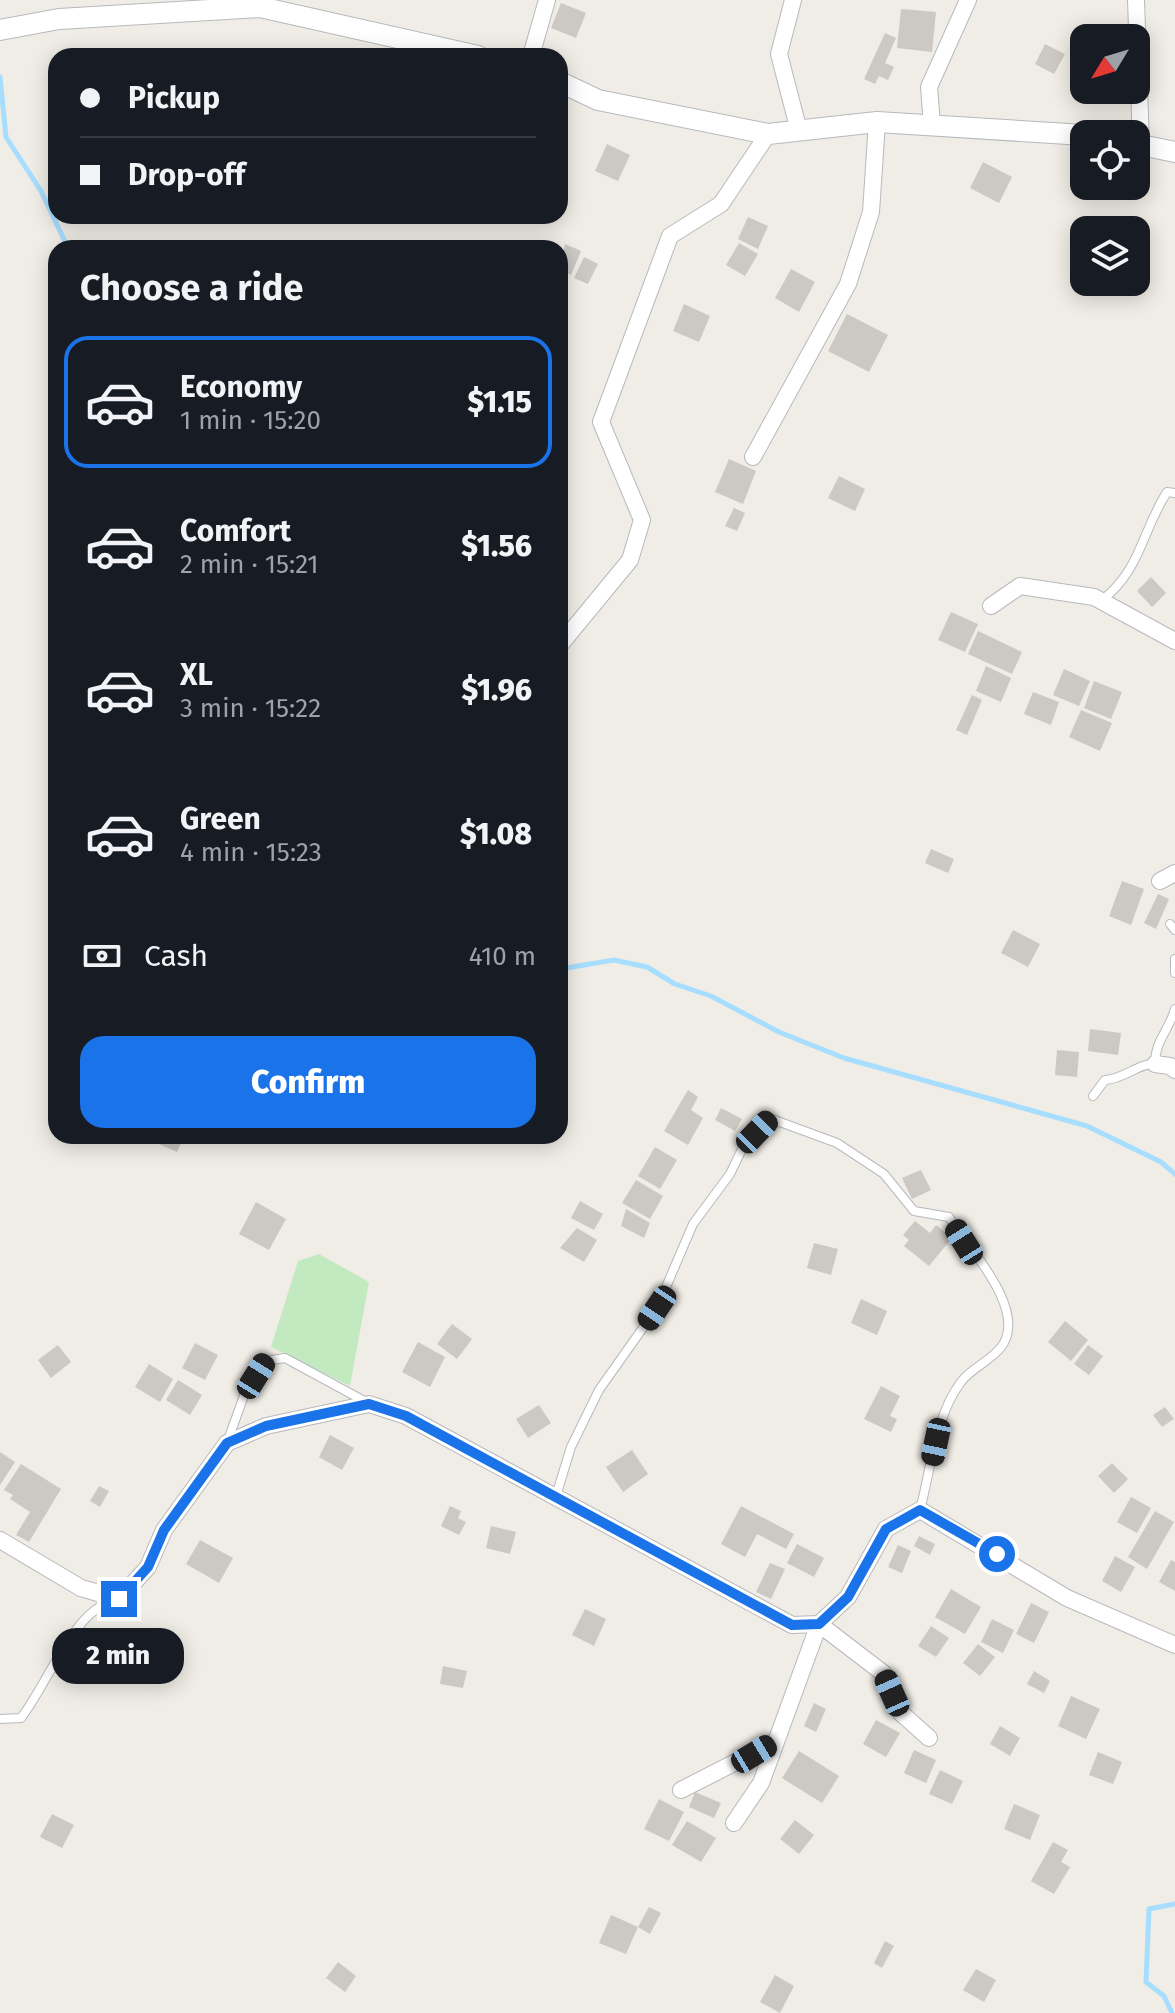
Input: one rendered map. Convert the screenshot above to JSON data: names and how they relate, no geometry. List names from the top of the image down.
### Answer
{
  "north": "bottom left",
  "page": {
    "banner": ["Pickup", "Drop-off"],
    "heading": "Choose a ride",
    "list": [
      {
        "name": "Economy",
        "note": "1 min · 15:20",
        "value": "$1.15"
      },
      {
        "name": "Comfort",
        "note": "2 min · 15:21",
        "value": "$1.56"
      },
      {
        "name": "XL",
        "note": "3 min · 15:22",
        "value": "$1.96"
      },
      {
        "name": "Green",
        "note": "4 min · 15:23",
        "value": "$1.08"
      }
    ],
    "pay": ["Cash", "410 m"],
    "buttons": "Confirm",
    "bubble": "2 min"
  }
}
